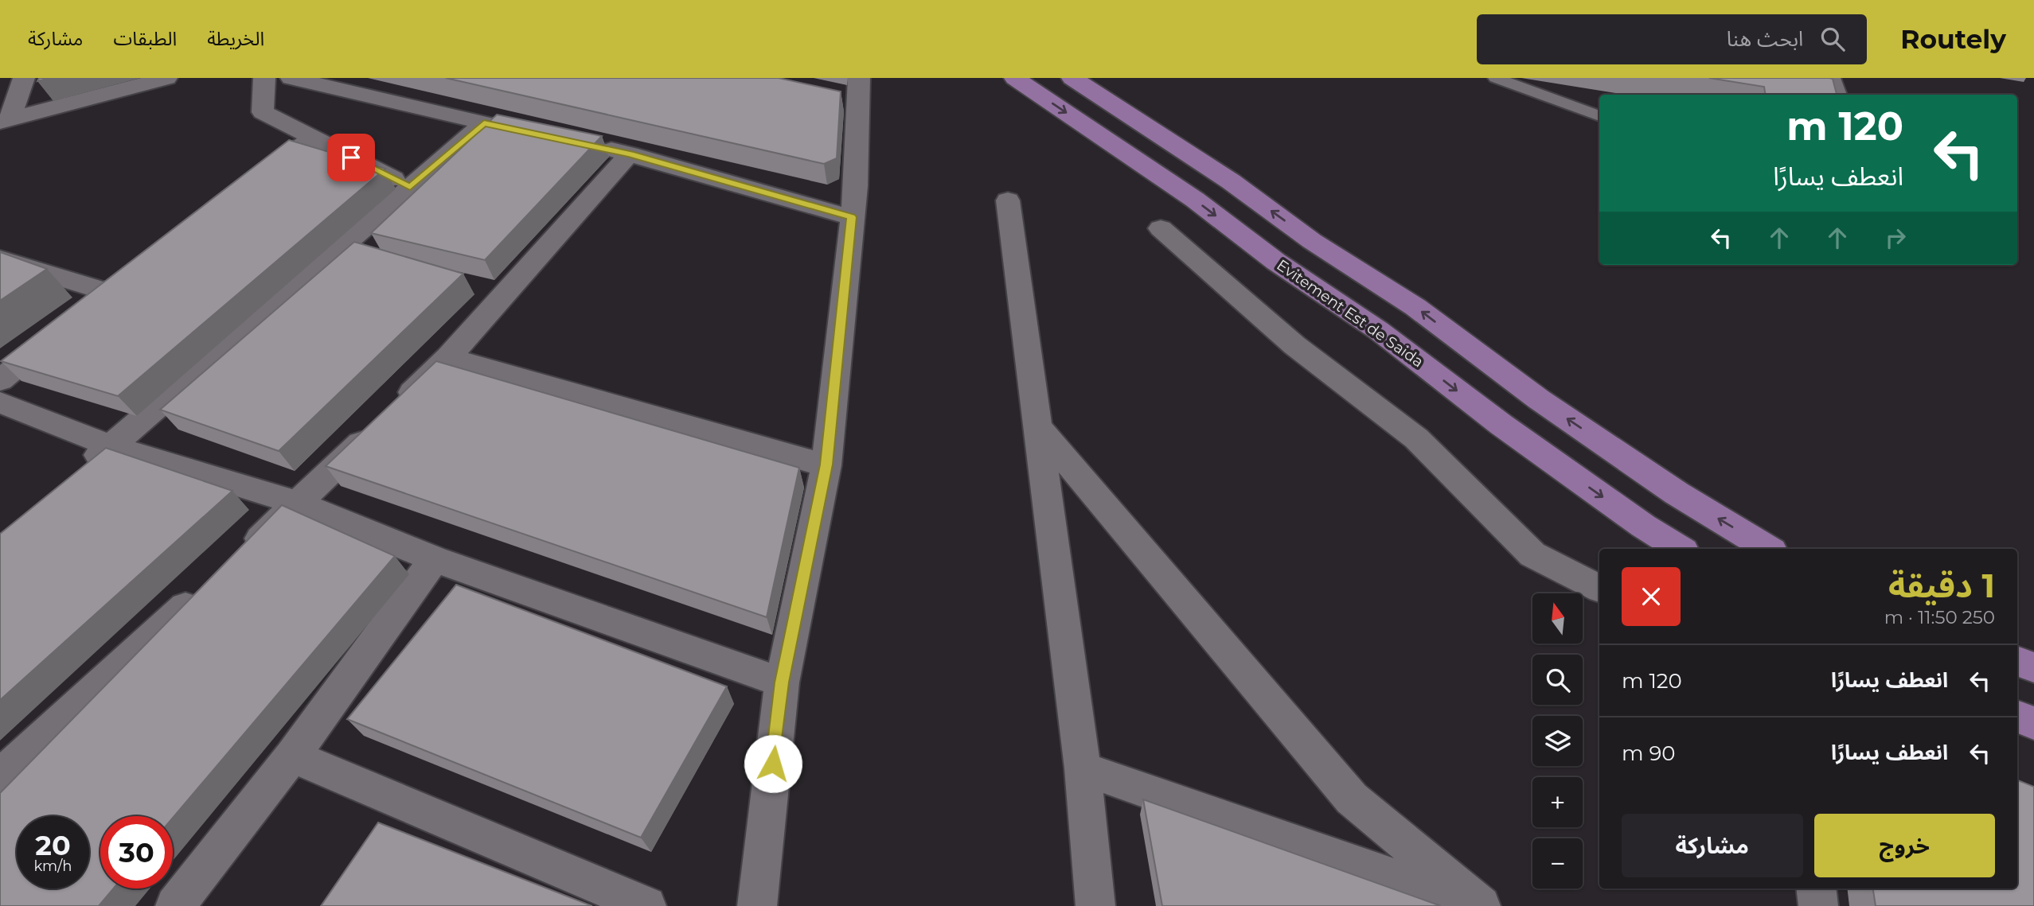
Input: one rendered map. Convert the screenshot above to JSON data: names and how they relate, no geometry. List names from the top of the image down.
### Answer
{
  "streets": {
    "main road": ["Evitement Est de Saida"]
  },
  "north": "top",
  "page": {
    "header": "Routely",
    "search": "ابحث هنا",
    "nav": ["الخريطة", "الطبقات", "مشاركة"],
    "turn": ["120 m", "انعطف يسارًا"],
    "heading": ["1 دقيقة", "250 m · 11:50"],
    "map_buttons": ["+", "−"],
    "list": [
      {
        "name": "انعطف يسارًا",
        "value": "120 m"
      },
      {
        "name": "انعطف يسارًا",
        "value": "90 m"
      }
    ],
    "buttons": ["خروج", "مشاركة"],
    "speed": "20 km/h",
    "limit": "30"
  }
}
